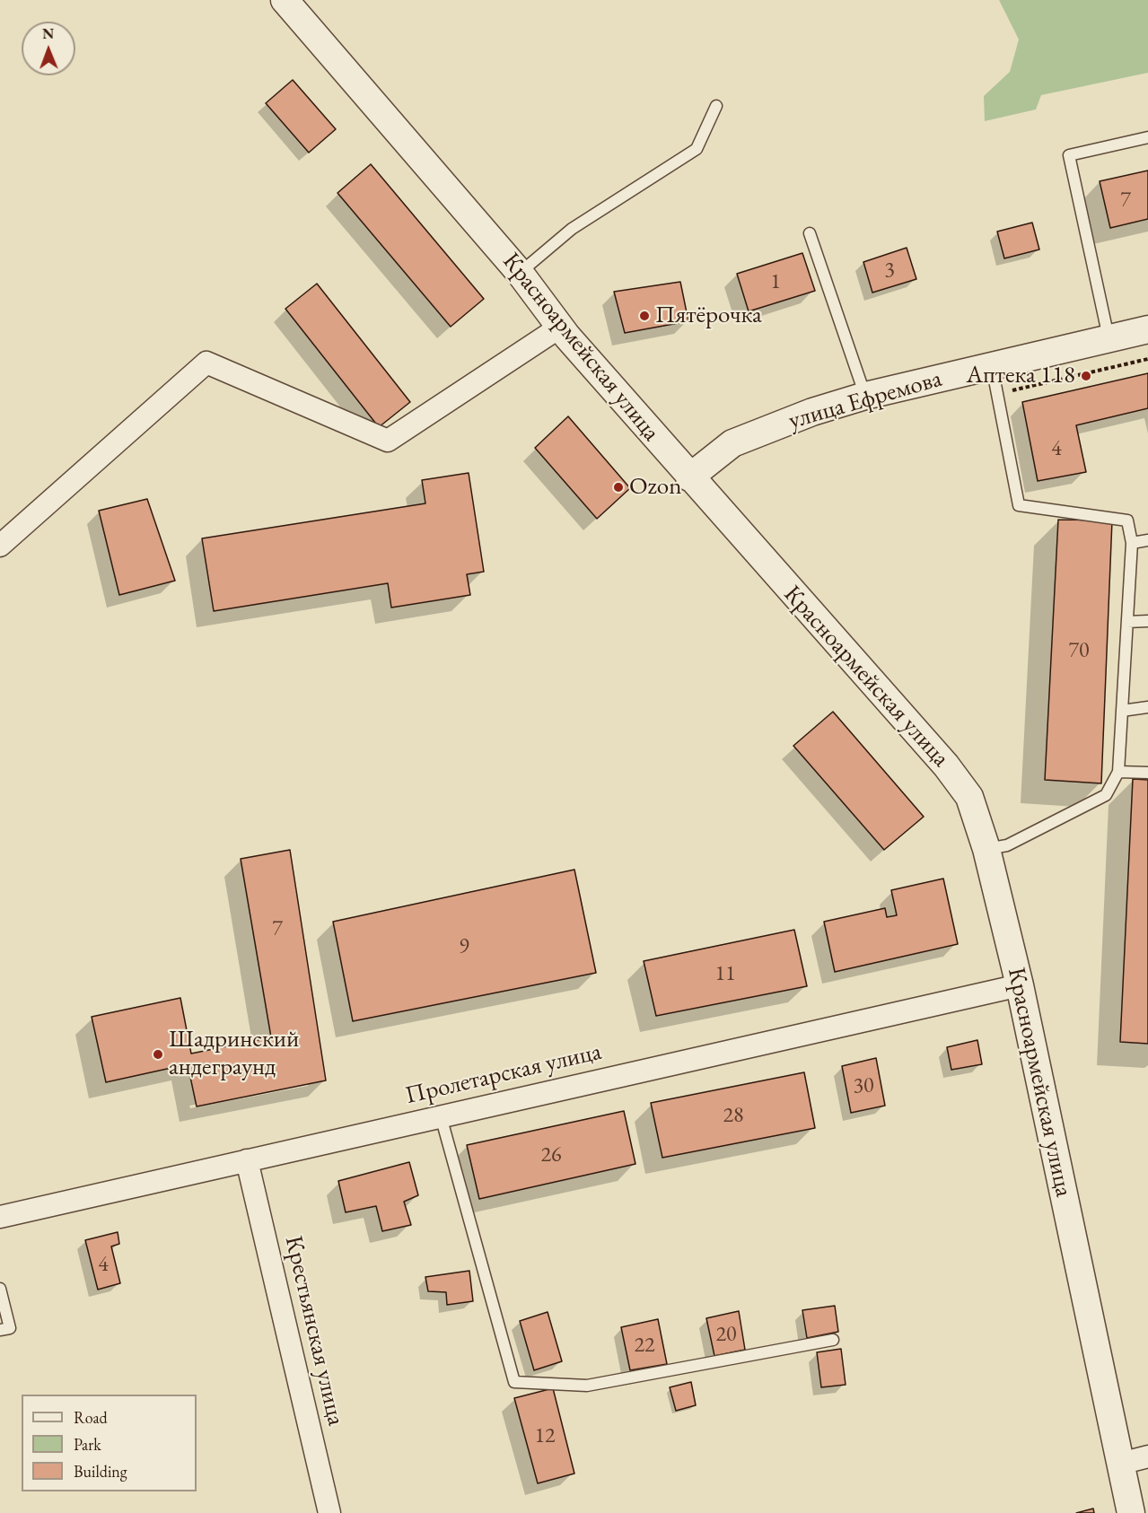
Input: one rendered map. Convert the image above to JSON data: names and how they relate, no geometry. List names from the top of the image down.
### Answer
{
  "streets": {
    "street": [
      "Красноармейская улица",
      "улица Ефремова",
      "Пролетарская улица",
      "Крестьянская улица"
    ]
  },
  "crossings": [
    ["Красноармейская улица", "улица Ефремова"],
    ["Красноармейская улица", "Пролетарская улица"],
    ["Пролетарская улица", "Крестьянская улица"]
  ],
  "places": [
    "Пятёрочка",
    "Аптека 118",
    "Ozon",
    "Шадринский андеграунд"
  ],
  "house_numbers": [
    "7",
    "3",
    "1",
    "4",
    "70",
    "7",
    "9",
    "11",
    "30",
    "28",
    "26",
    "4",
    "20",
    "22",
    "12"
  ],
  "legend": ["Road", "Park", "Building"],
  "north": "top"
}
